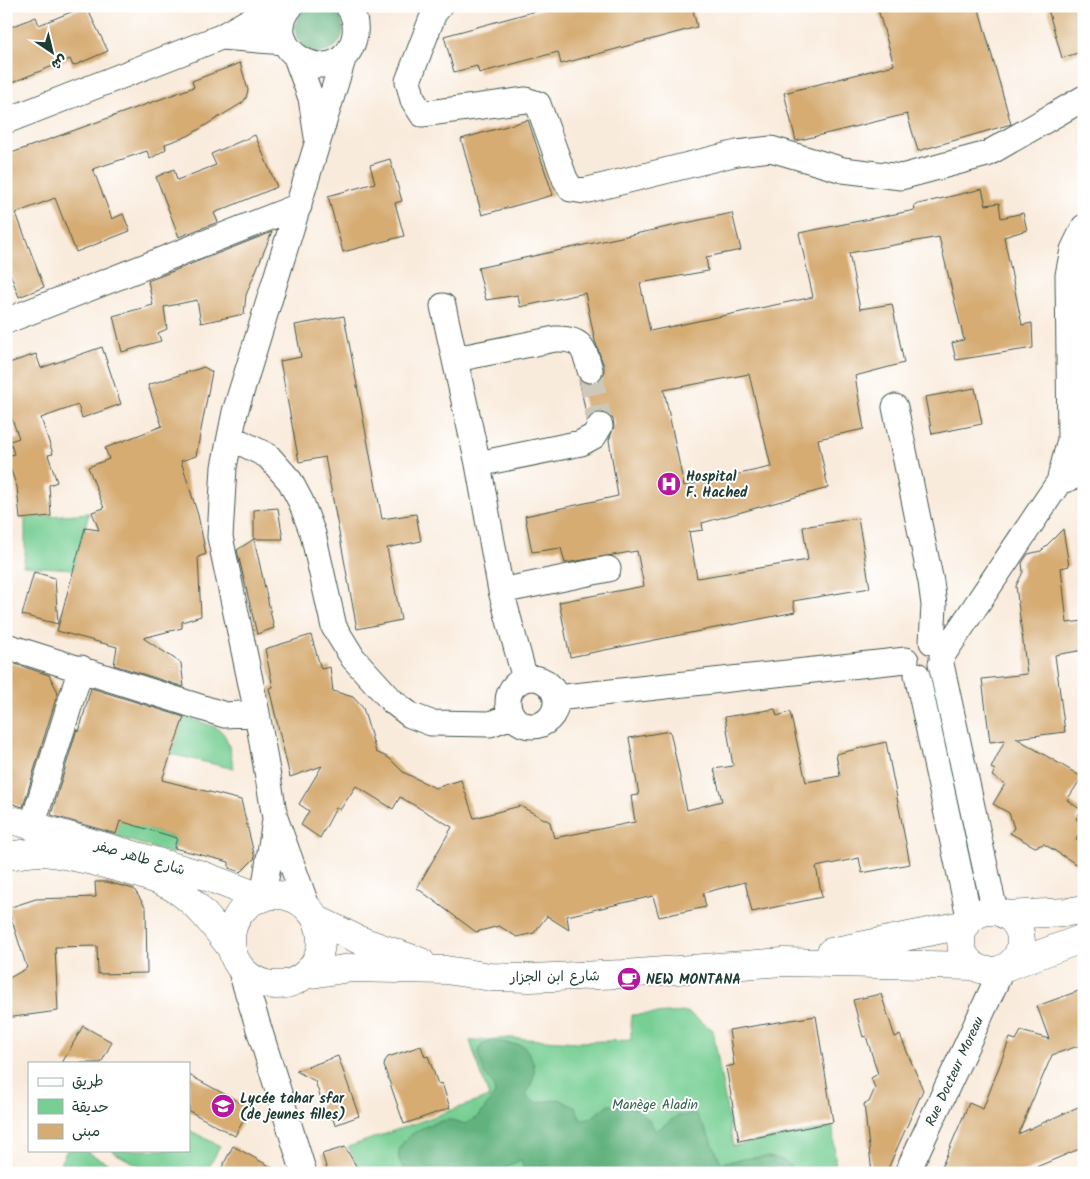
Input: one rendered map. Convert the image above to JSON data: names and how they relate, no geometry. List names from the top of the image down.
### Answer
{
  "streets": {
    "main road": ["شارع طاهر صفر", "شارع ابن الجزار"],
    "street": ["Rue Docteur Moreau"]
  },
  "crossings": [
    ["شارع طاهر صفر", "شارع ابن الجزار"],
    ["شارع ابن الجزار", "Rue Docteur Moreau"]
  ],
  "parks": ["Manège Aladin"],
  "places": {
    "hospital": ["Hospital F. Hached"],
    "cafe": ["NEW MONTANA"],
    "school or university": ["Lycée tahar sfar (de jeunes filles)"]
  },
  "legend": ["طريق", "حديقة", "مبنى"],
  "north": "bottom right"
}
